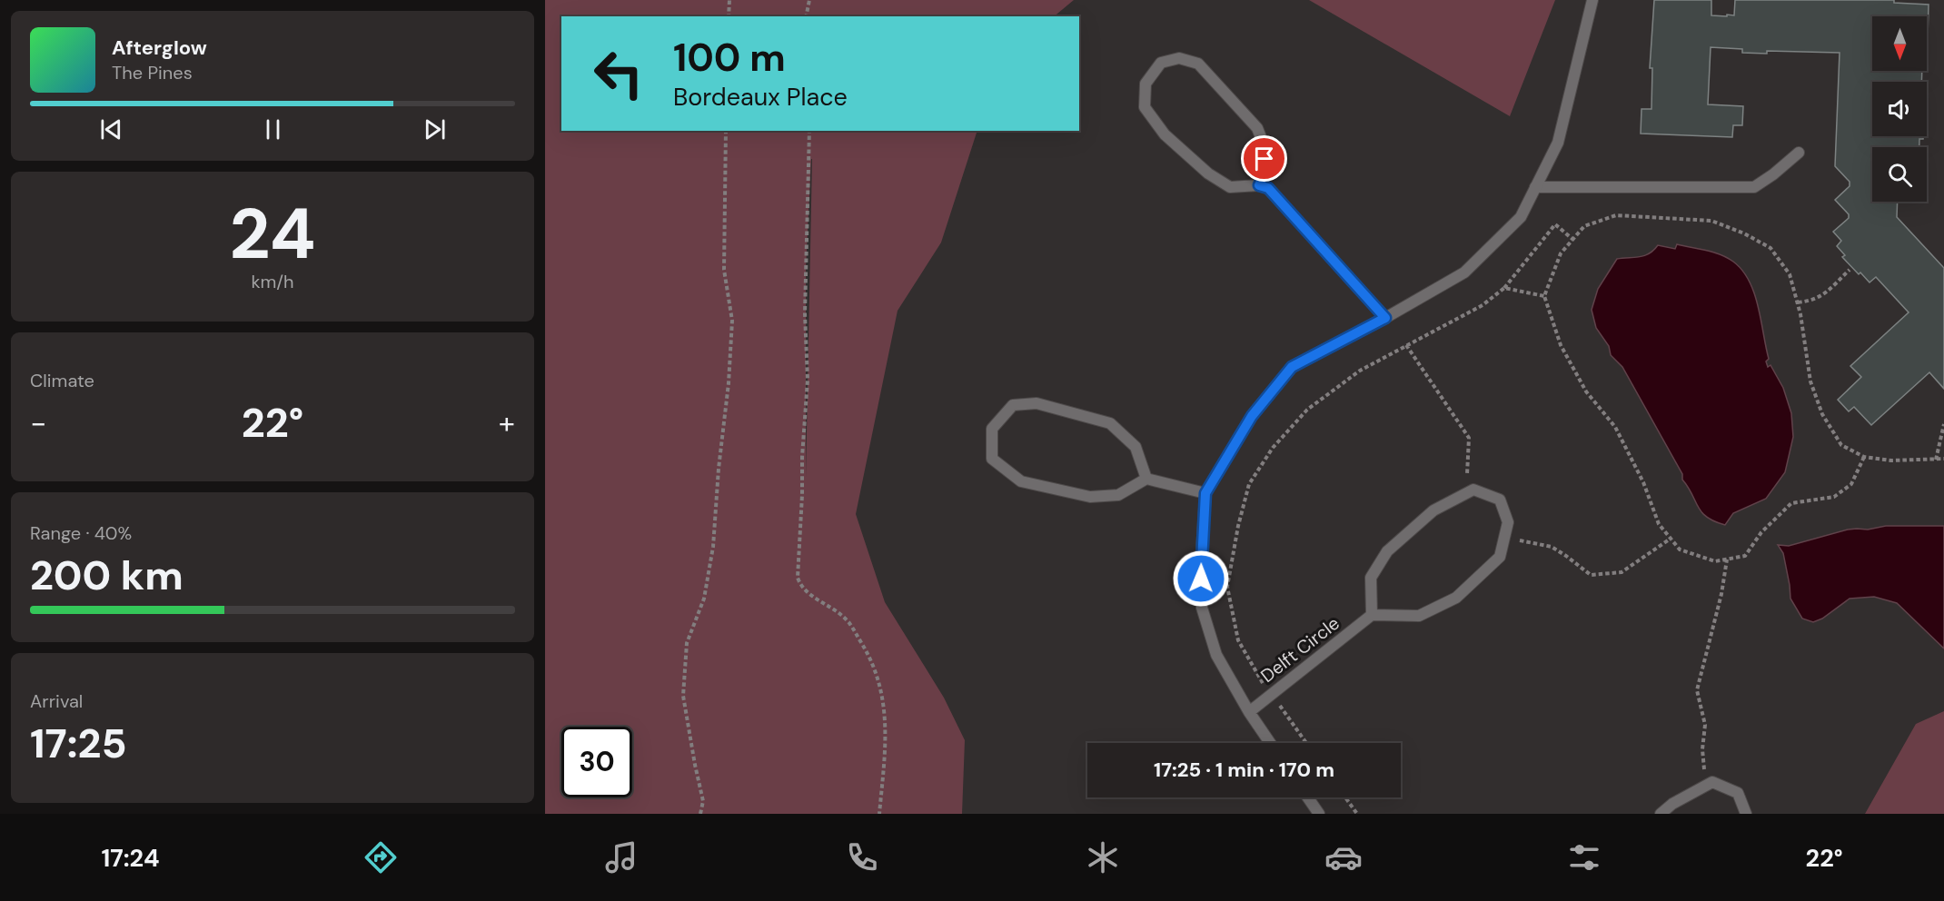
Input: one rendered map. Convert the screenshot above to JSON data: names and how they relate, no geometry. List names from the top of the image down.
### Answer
{
  "streets": {
    "street": ["Delft Circle"]
  },
  "north": "bottom",
  "page": {
    "turn": ["100 m", "Bordeaux Place"],
    "song": ["Afterglow", "The Pines"],
    "tile": [
      ["24", "km/h"],
      "Climate",
      ["Range · 40%", "200 km"],
      ["Arrival", "17:25"]
    ],
    "heat": ["−", "22°", "+"],
    "limit": "30",
    "trip": "17:25 · 1 min · 170 m",
    "tabs": ["17:24", "22°"]
  }
}
